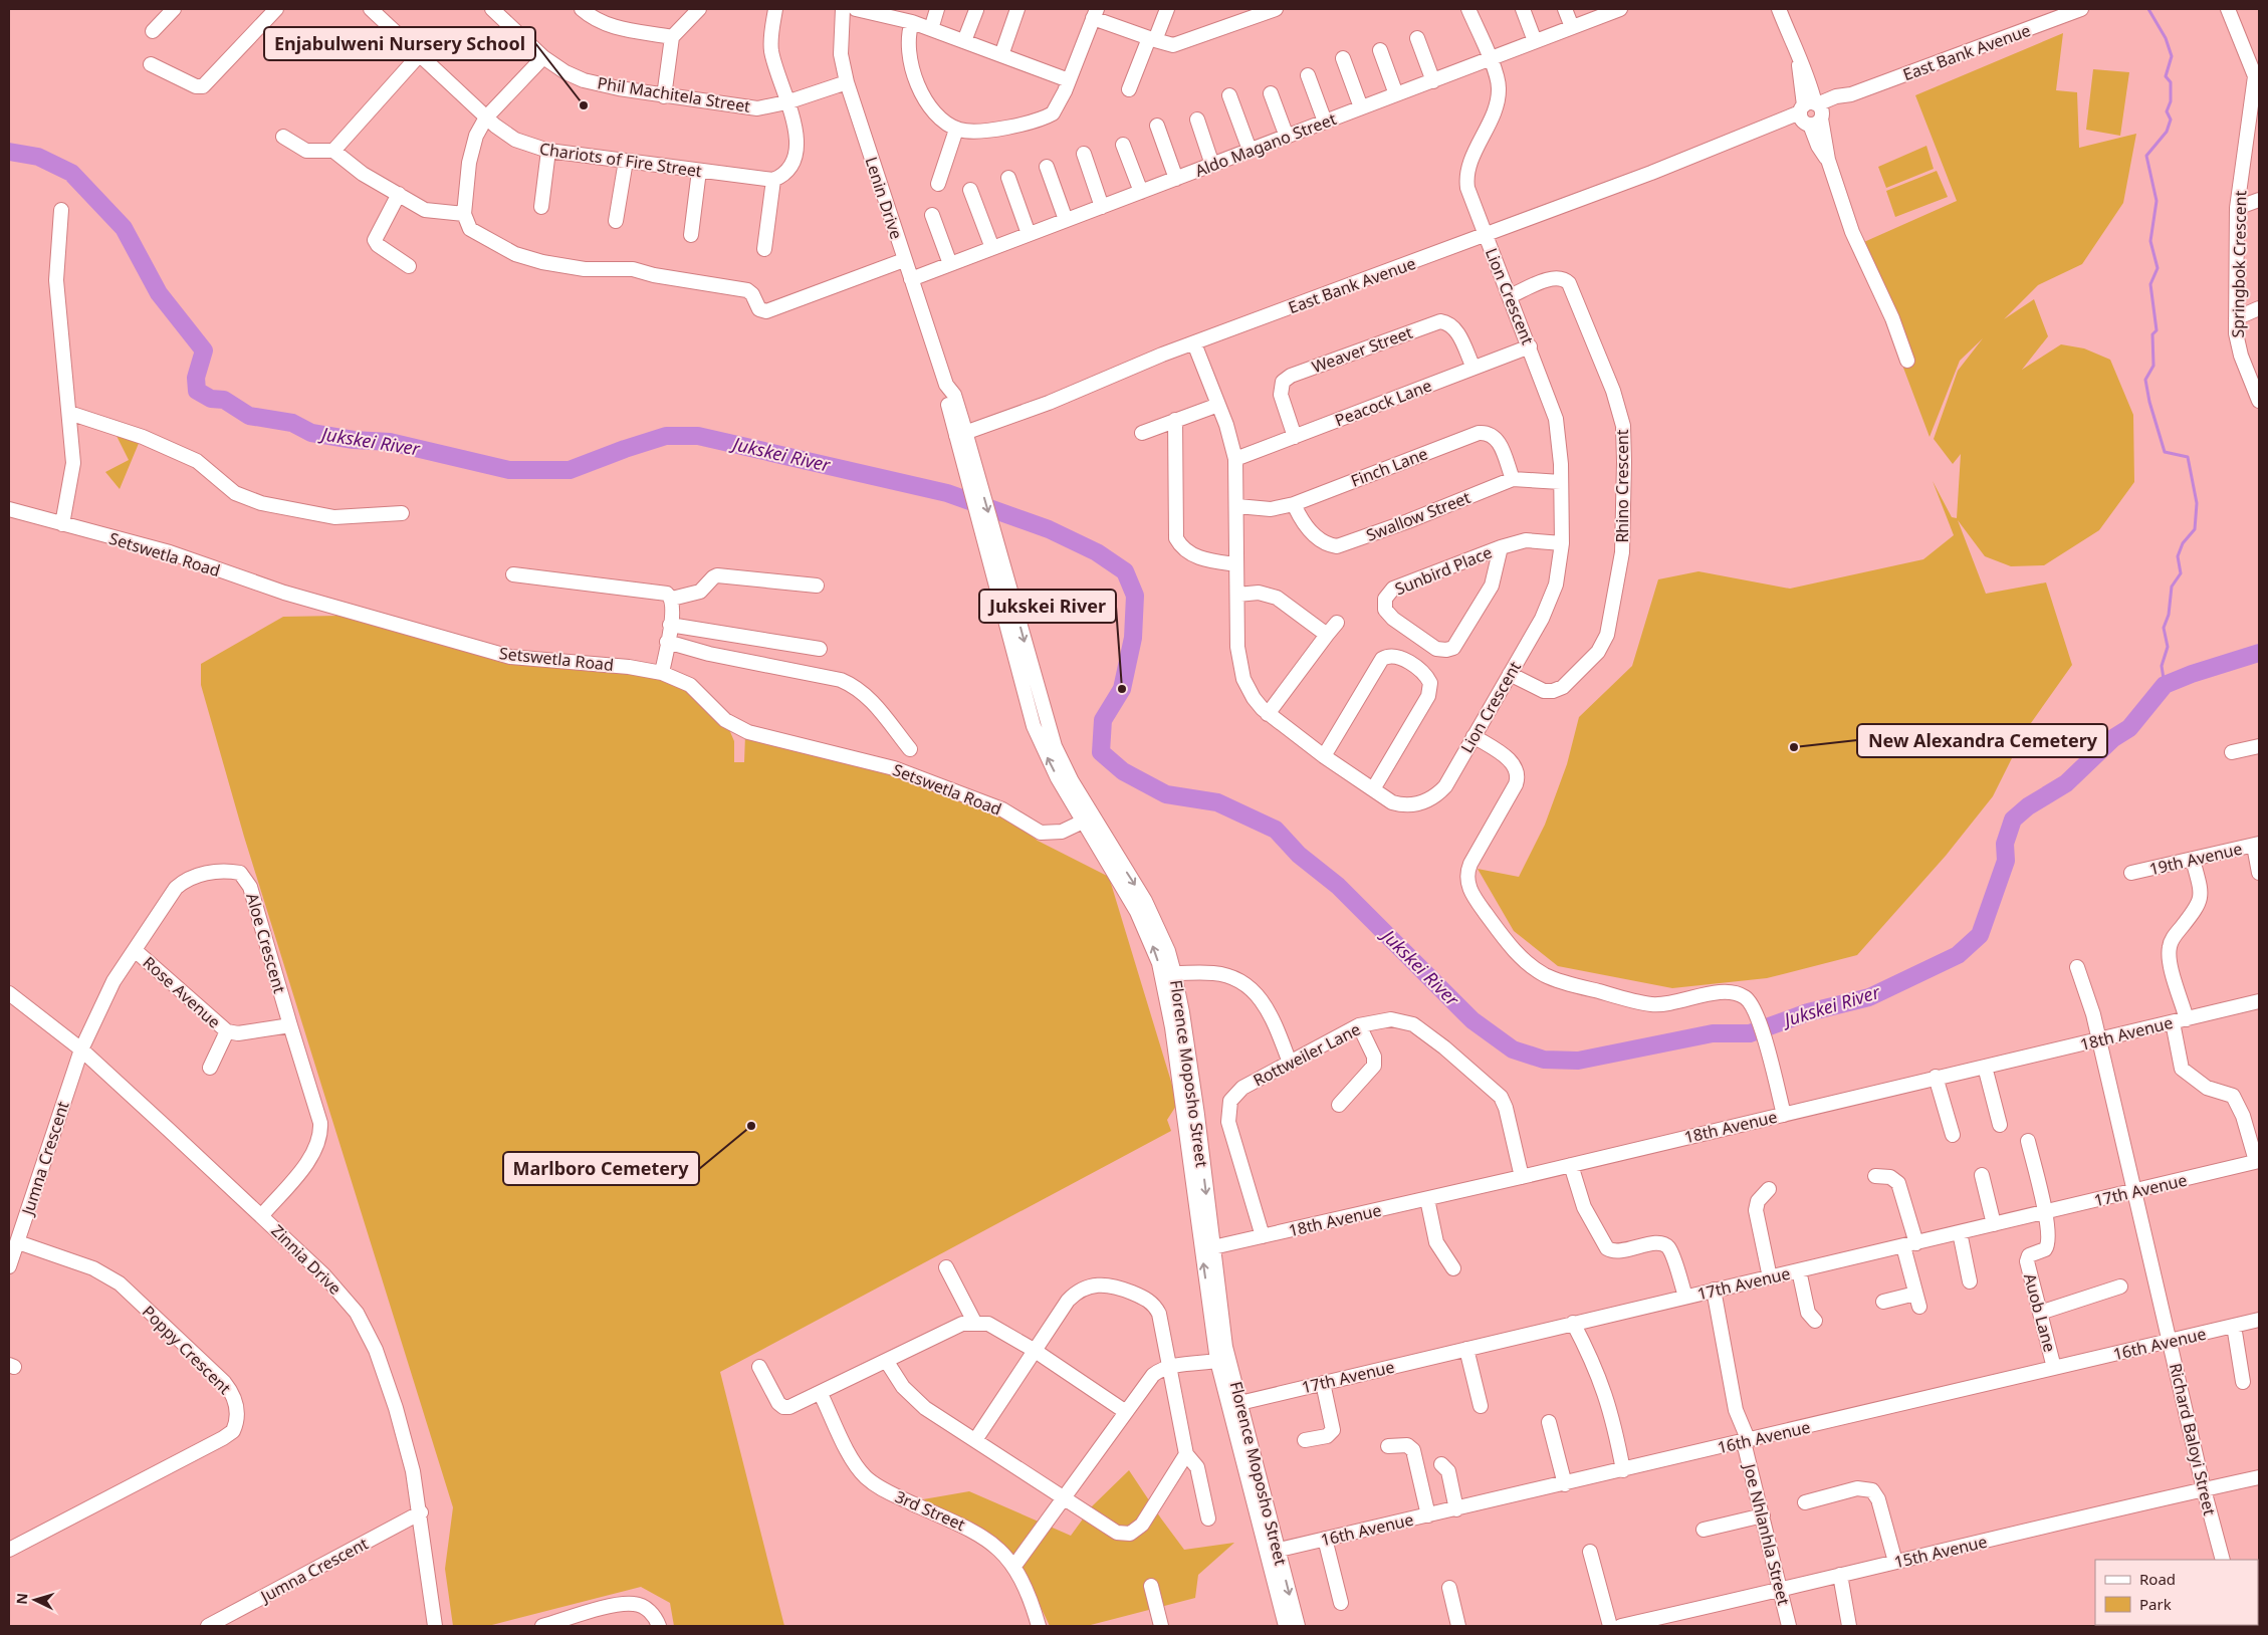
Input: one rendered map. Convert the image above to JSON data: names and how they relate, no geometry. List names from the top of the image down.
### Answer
{
  "streets": {
    "street": [
      "East Bank Avenue",
      "Phil Machitela Street",
      "Aldo Magano Street",
      "Chariots of Fire Street",
      "Lenin Drive",
      "Springbok Crescent",
      "Lion Crescent",
      "Weaver Street",
      "Peacock Lane",
      "Finch Lane",
      "Rhino Crescent",
      "Swallow Street",
      "Setswetla Road",
      "Sunbird Place",
      "19th Avenue",
      "Aloe Crescent",
      "Rose Avenue",
      "18th Avenue",
      "Rottweiler Lane",
      "Florence Moposho Street",
      "Jumna Crescent",
      "17th Avenue",
      "Zinnia Drive",
      "Auob Lane",
      "16th Avenue",
      "Poppy Crescent",
      "Richard Baloyi Street",
      "3rd Street",
      "Joe Nhlanhla Street",
      "15th Avenue"
    ]
  },
  "crossings": [
    ["East Bank Avenue", "Lenin Drive"],
    ["East Bank Avenue", "Lion Crescent"],
    ["East Bank Avenue", "Florence Moposho Street"],
    ["Phil Machitela Street", "Lenin Drive"],
    ["Aldo Magano Street", "Lenin Drive"],
    ["Aldo Magano Street", "Lion Crescent"],
    ["Lenin Drive", "Florence Moposho Street"],
    ["Lion Crescent", "Peacock Lane"],
    ["Lion Crescent", "Finch Lane"],
    ["Lion Crescent", "Rhino Crescent"],
    ["Lion Crescent", "Swallow Street"],
    ["Lion Crescent", "Sunbird Place"],
    ["Weaver Street", "Peacock Lane"],
    ["Finch Lane", "Swallow Street"],
    ["Setswetla Road", "Florence Moposho Street"],
    ["Aloe Crescent", "Rose Avenue"],
    ["Aloe Crescent", "Jumna Crescent"],
    ["Aloe Crescent", "Zinnia Drive"],
    ["18th Avenue", "Rottweiler Lane"],
    ["18th Avenue", "Florence Moposho Street"],
    ["18th Avenue", "Richard Baloyi Street"],
    ["Florence Moposho Street", "17th Avenue"],
    ["Florence Moposho Street", "16th Avenue"],
    ["Jumna Crescent", "Zinnia Drive"],
    ["Jumna Crescent", "Poppy Crescent"],
    ["17th Avenue", "Auob Lane"],
    ["17th Avenue", "Richard Baloyi Street"],
    ["17th Avenue", "Joe Nhlanhla Street"],
    ["Auob Lane", "16th Avenue"],
    ["16th Avenue", "Richard Baloyi Street"],
    ["16th Avenue", "Joe Nhlanhla Street"],
    ["Richard Baloyi Street", "15th Avenue"],
    ["Joe Nhlanhla Street", "15th Avenue"]
  ],
  "water": ["Jukskei River"],
  "places": [
    "Enjabulweni Nursery School",
    "Jukskei River",
    "New Alexandra Cemetery",
    "Marlboro Cemetery"
  ],
  "legend": ["Road", "Park"],
  "north": "left"
}
